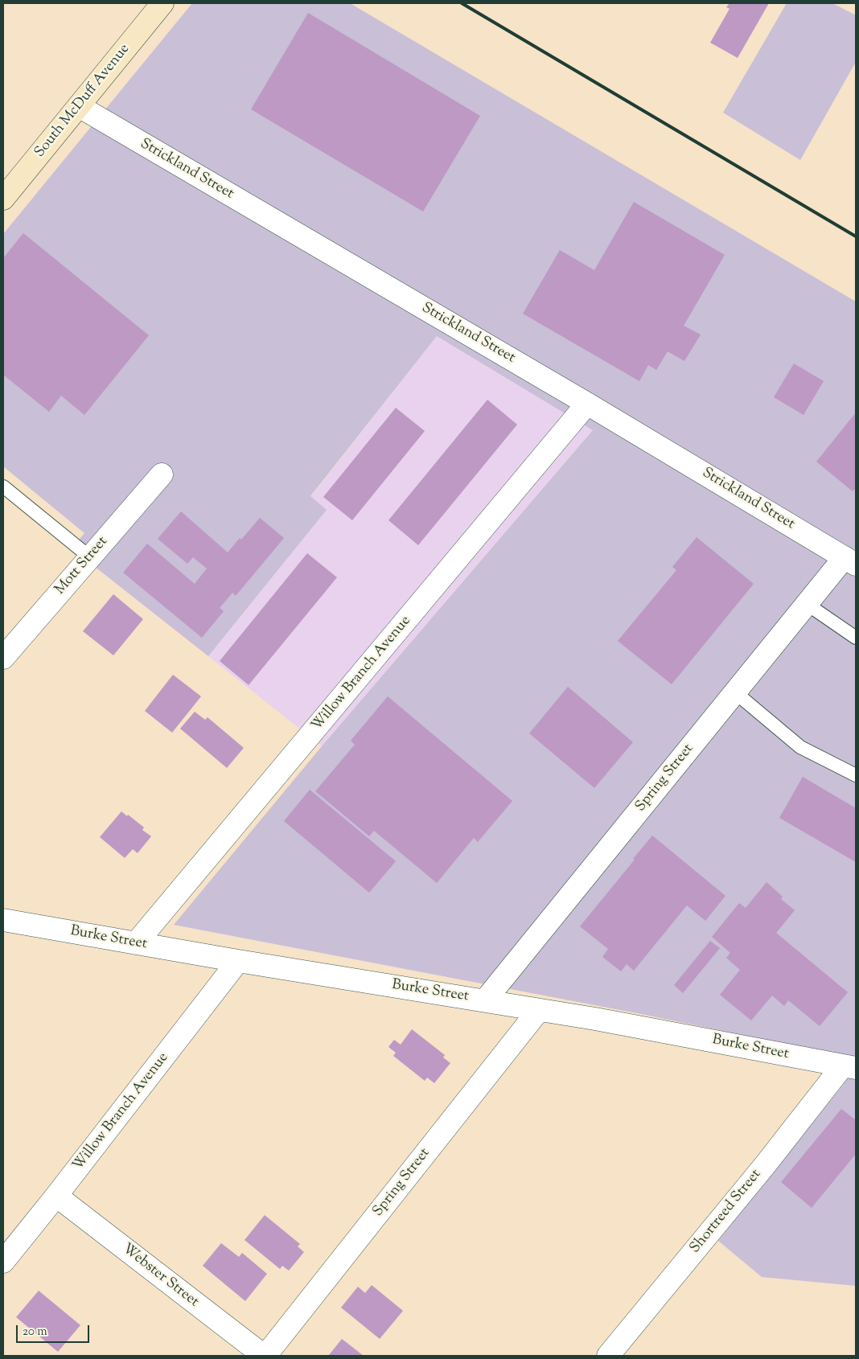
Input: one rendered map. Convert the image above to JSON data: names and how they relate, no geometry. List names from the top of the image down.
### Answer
{
  "streets": {
    "main road": ["South McDuff Avenue"],
    "street": [
      "Strickland Street",
      "Mott Street",
      "Willow Branch Avenue",
      "Spring Street",
      "Burke Street",
      "Shortreed Street",
      "Webster Street"
    ]
  },
  "crossings": [
    ["South McDuff Avenue", "Strickland Street"],
    ["Strickland Street", "Willow Branch Avenue"],
    ["Strickland Street", "Spring Street"],
    ["Willow Branch Avenue", "Burke Street"],
    ["Willow Branch Avenue", "Webster Street"],
    ["Spring Street", "Burke Street"],
    ["Spring Street", "Webster Street"],
    ["Burke Street", "Shortreed Street"]
  ],
  "scale_bar": "20 m"
}
